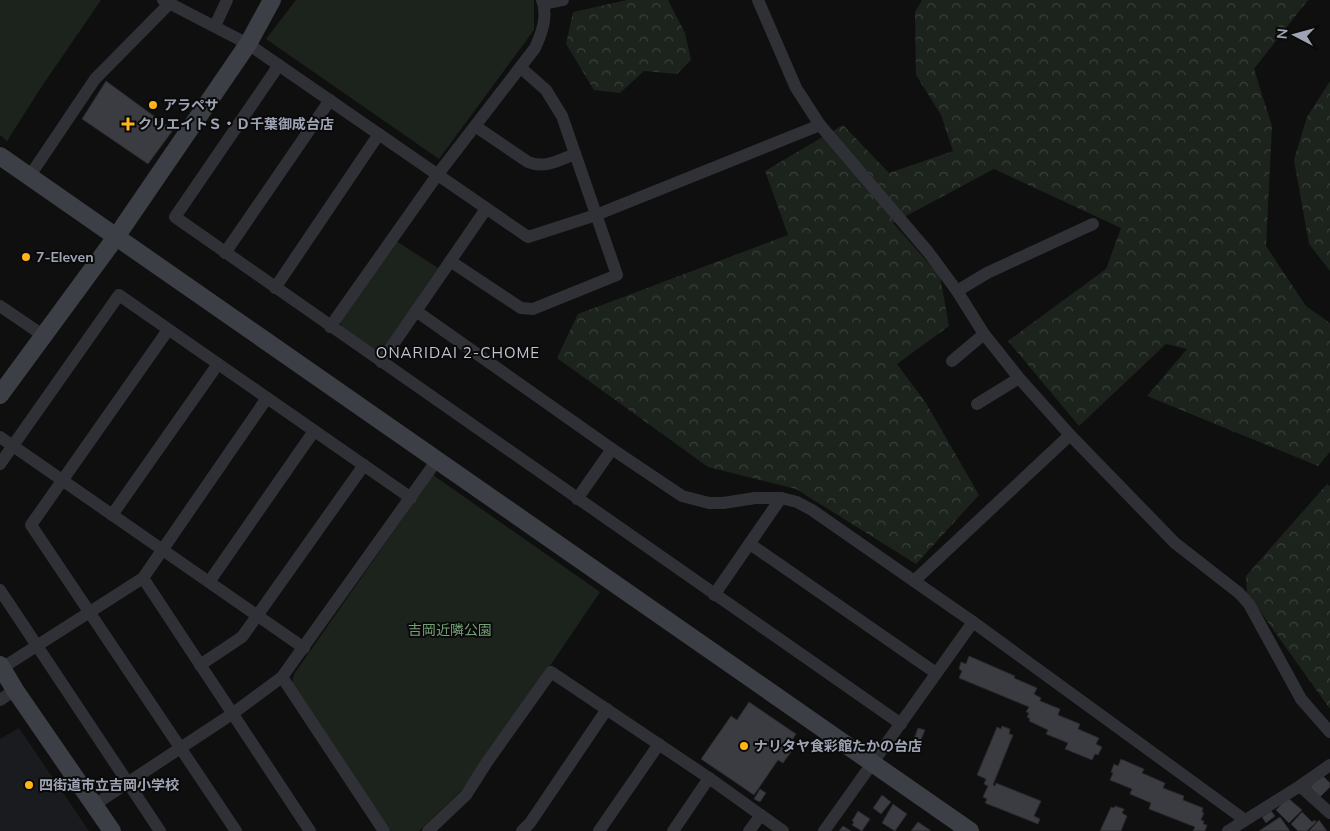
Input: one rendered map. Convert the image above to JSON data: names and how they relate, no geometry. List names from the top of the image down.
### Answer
{
  "districts": ["ONARIDAI 2-CHOME"],
  "parks": ["吉岡近隣公園"],
  "places": {
    "other": [
      "アラペサ",
      "7-Eleven",
      "ナリタヤ食彩館たかの台店",
      "四街道市立吉岡小学校"
    ],
    "health": ["クリエイトＳ・Ｄ千葉御成台店"]
  },
  "north": "left"
}
